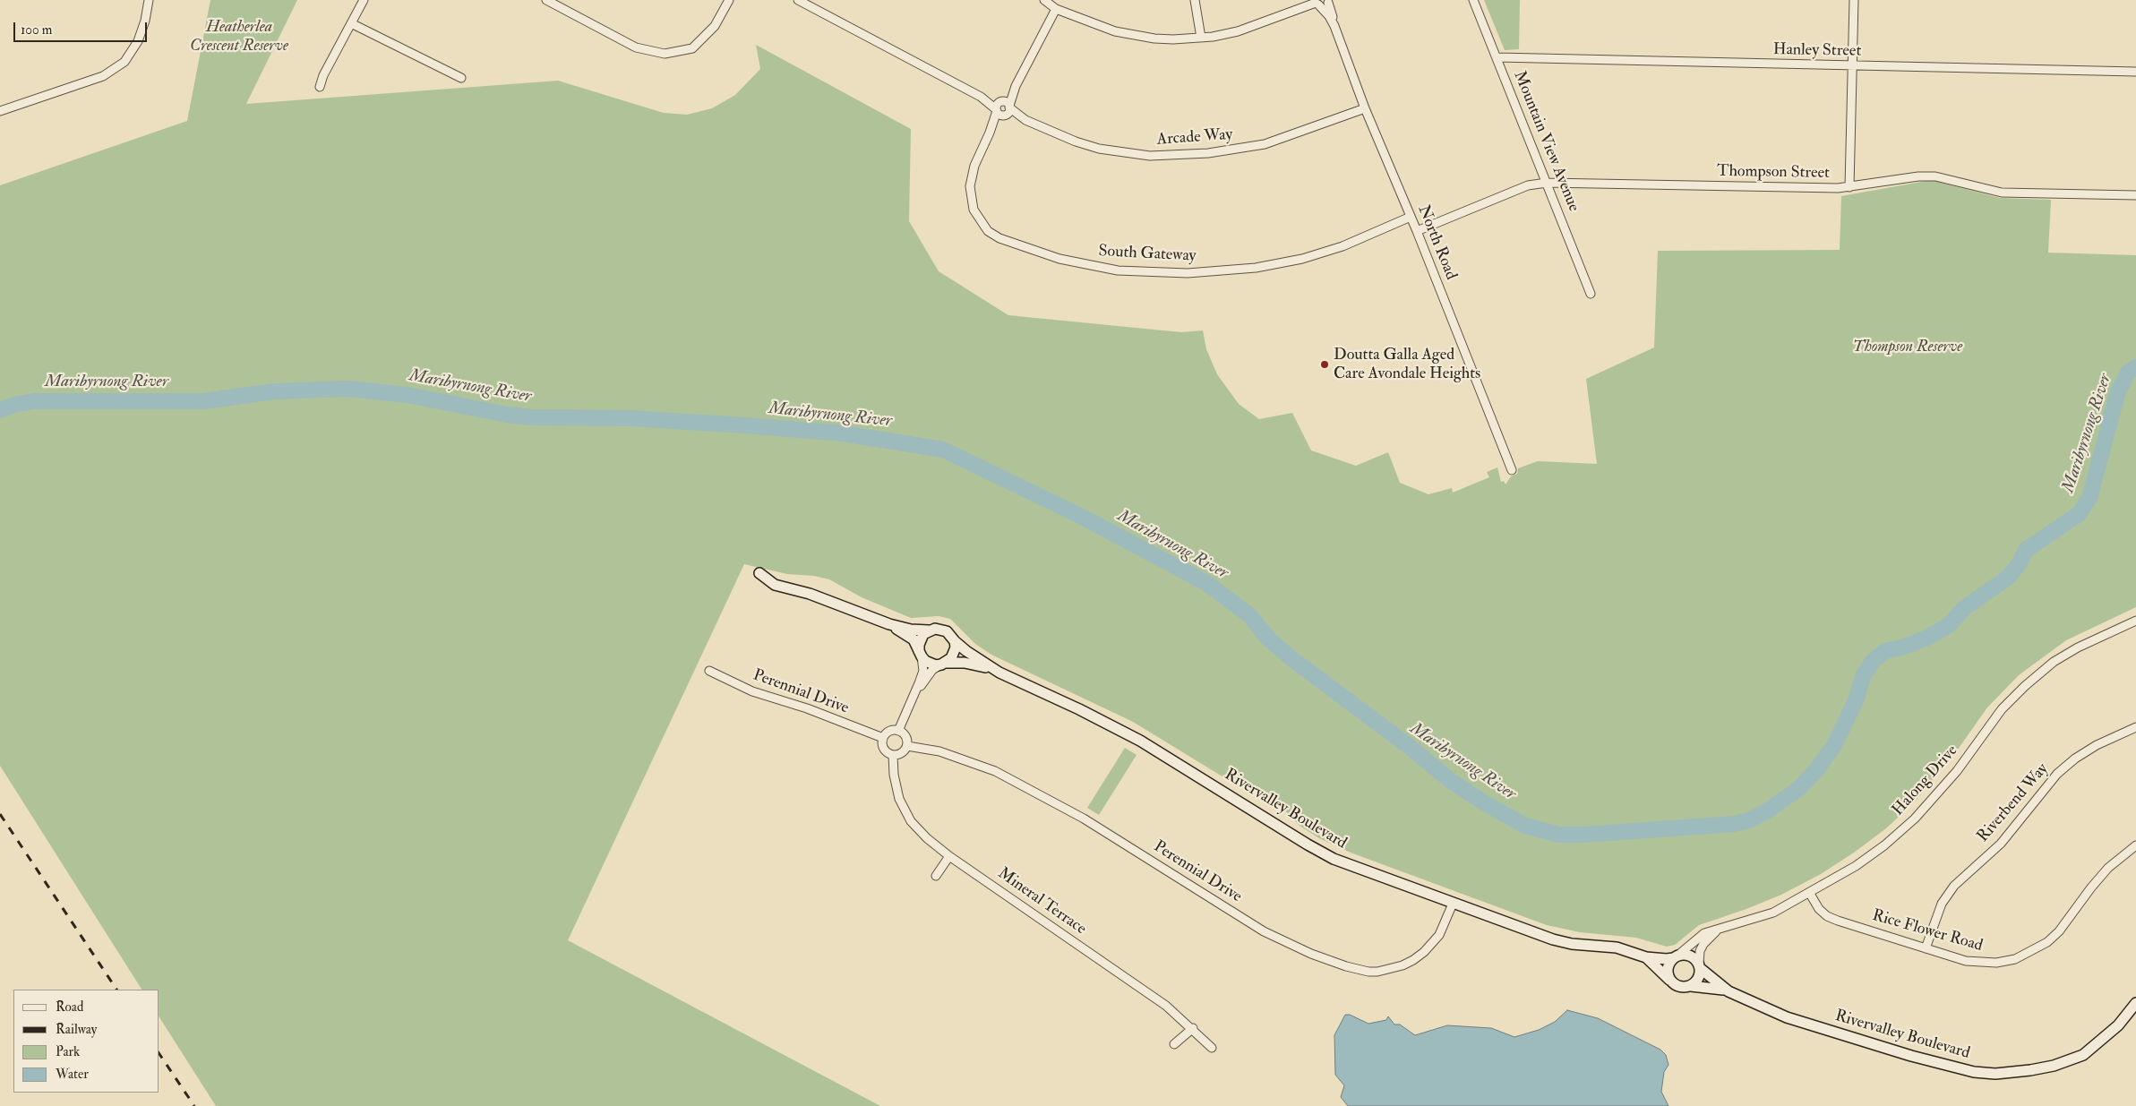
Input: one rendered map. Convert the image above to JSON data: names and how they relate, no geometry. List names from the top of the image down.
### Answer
{
  "streets": {
    "street": [
      "Hanley Street",
      "Arcade Way",
      "Mountain View Avenue",
      "Thompson Street",
      "North Road",
      "South Gateway",
      "Perennial Drive",
      "Halong Drive",
      "Riverbend Way",
      "Rivervalley Boulevard",
      "Mineral Terrace",
      "Rice Flower Road"
    ]
  },
  "crossings": [
    ["Hanley Street", "Mountain View Avenue"],
    ["Arcade Way", "North Road"],
    ["Arcade Way", "South Gateway"],
    ["Mountain View Avenue", "Thompson Street"],
    ["Thompson Street", "North Road"],
    ["North Road", "South Gateway"],
    ["Perennial Drive", "Rivervalley Boulevard"],
    ["Perennial Drive", "Mineral Terrace"],
    ["Halong Drive", "Rivervalley Boulevard"],
    ["Halong Drive", "Rice Flower Road"],
    ["Riverbend Way", "Rice Flower Road"]
  ],
  "water": ["Maribyrnong River"],
  "parks": ["Heatherlea Crescent Reserve", "Thompson Reserve"],
  "places": ["Doutta Galla Aged Care Avondale Heights"],
  "legend": [
    "Road",
    "Railway",
    "Park",
    "Water"
  ],
  "scale_bar": "100 m"
}
